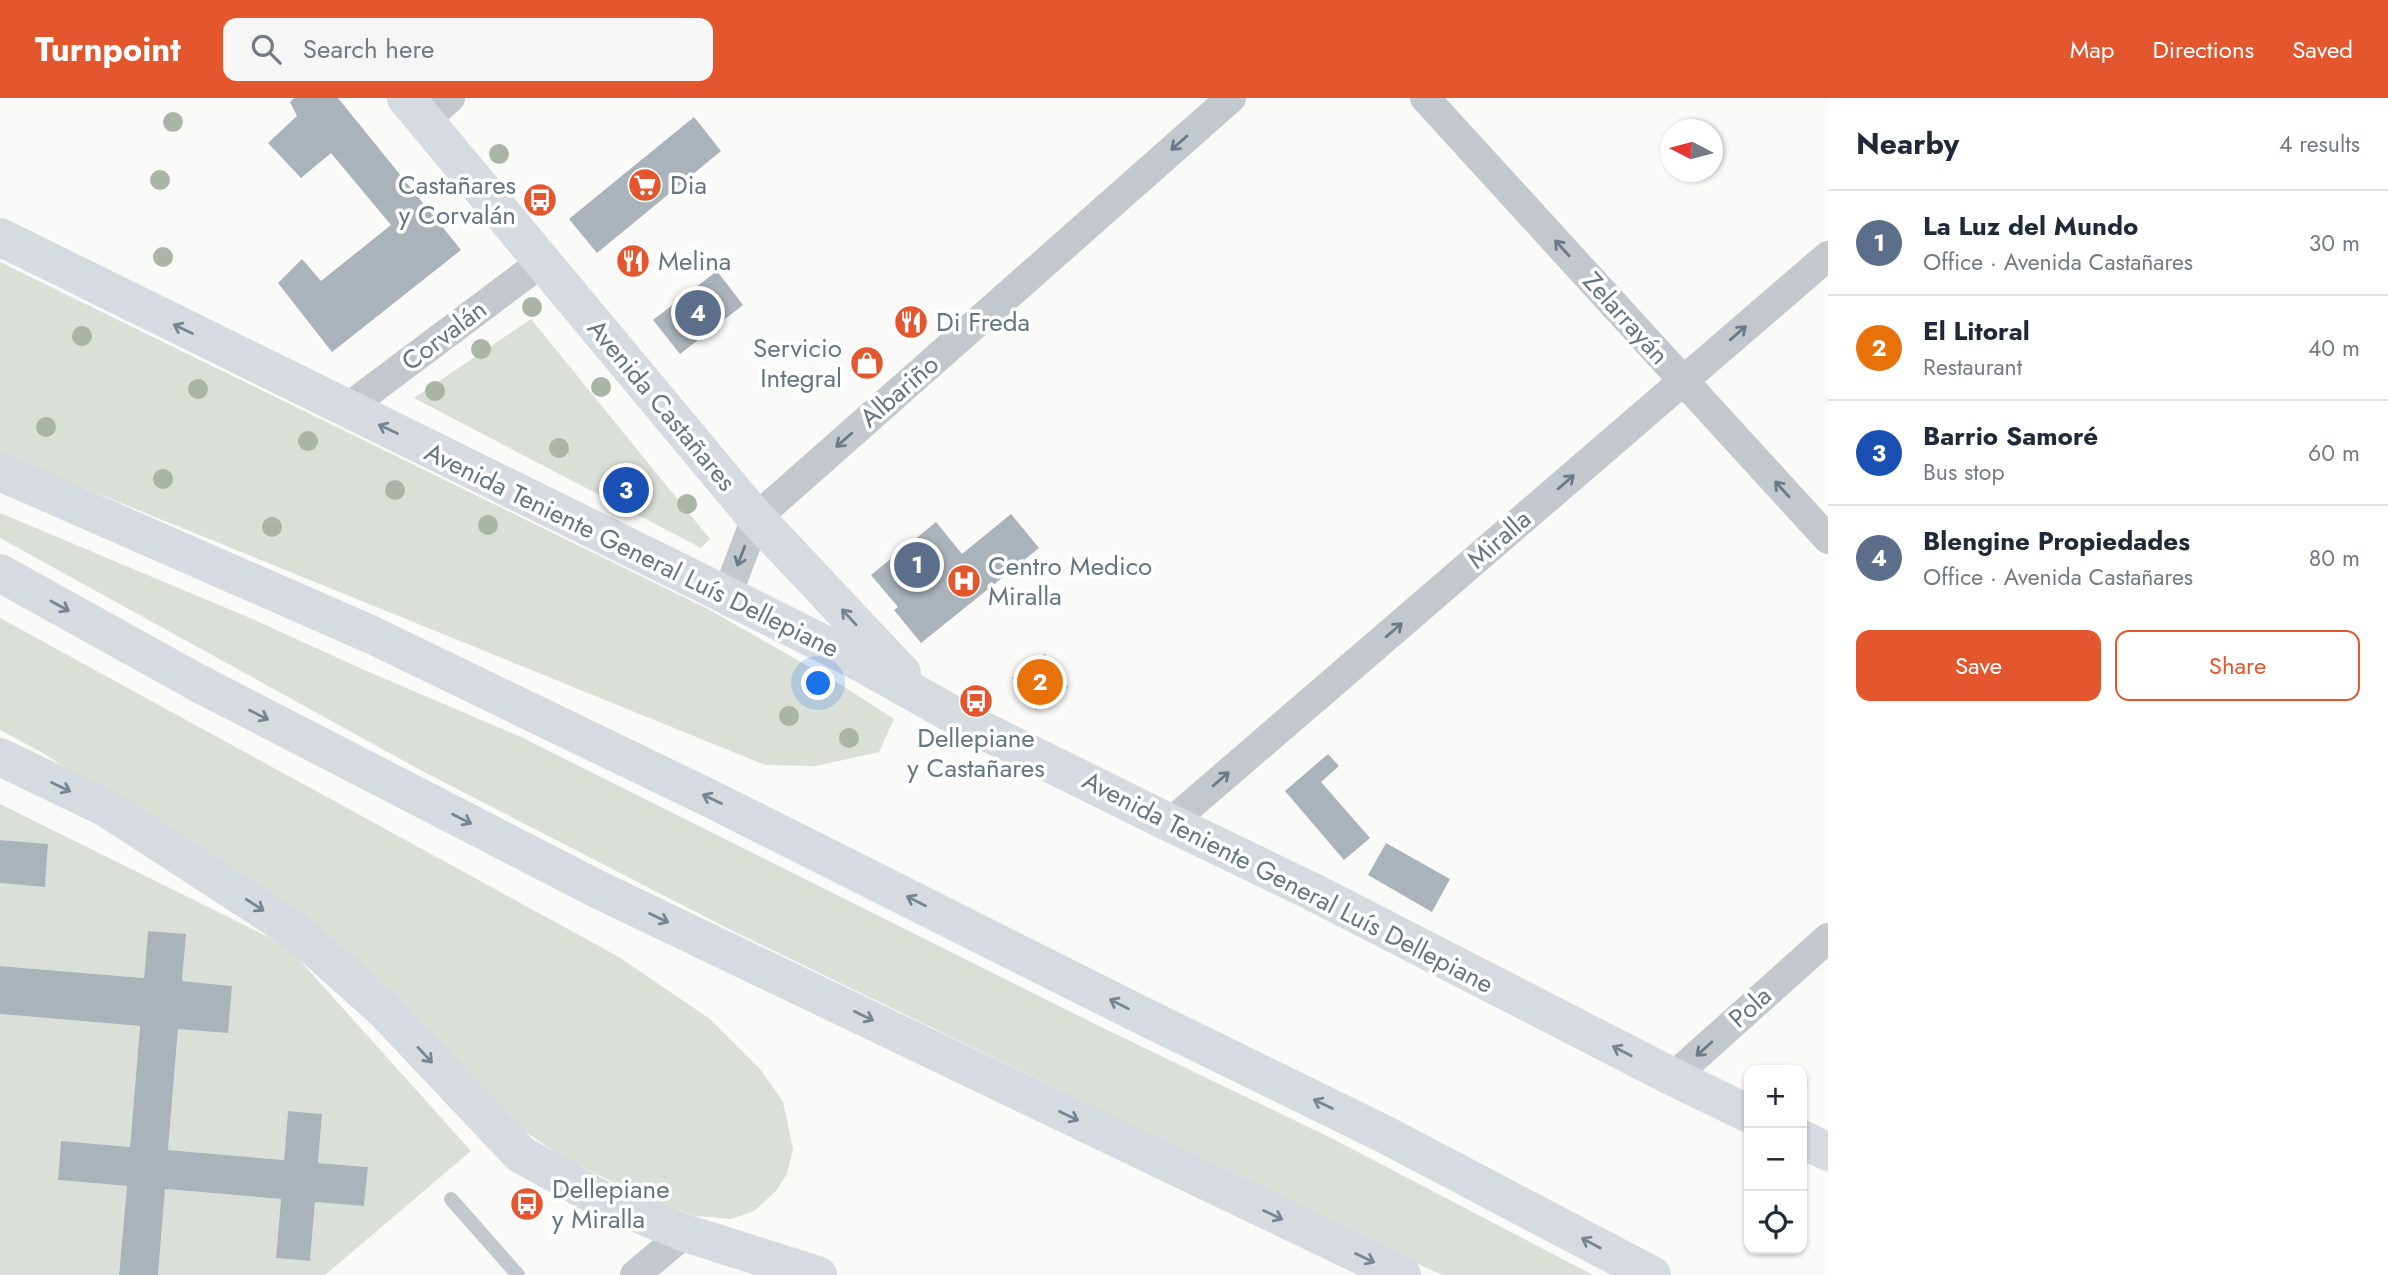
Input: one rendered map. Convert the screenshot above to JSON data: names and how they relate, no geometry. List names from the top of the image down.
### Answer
{
  "streets": {
    "main road": ["Avenida Castañares", "Avenida Teniente General Luís Dellepiane"],
    "street": [
      "Zelarrayán",
      "Corvalán",
      "Albariño",
      "Miralla",
      "Pola"
    ]
  },
  "crossings": [
    ["Zelarrayán", "Miralla"],
    ["Corvalán", "Avenida Castañares"],
    ["Corvalán", "Avenida Teniente General Luís Dellepiane"],
    ["Albariño", "Avenida Castañares"],
    ["Albariño", "Avenida Teniente General Luís Dellepiane"],
    ["Avenida Castañares", "Avenida Teniente General Luís Dellepiane"],
    ["Miralla", "Avenida Teniente General Luís Dellepiane"],
    ["Avenida Teniente General Luís Dellepiane", "Pola"]
  ],
  "one_way": [
    "Zelarrayán",
    "Albariño",
    "Miralla",
    "Pola"
  ],
  "places": {
    "supermarket": ["Dia"],
    "bus stop": ["Castañares y Corvalán", "Dellepiane y Castañares", "Dellepiane y Miralla"],
    "restaurant": ["Melina", "Di Freda"],
    "shop": ["Servicio Integral"],
    "hospital": ["Centro Medico Miralla"]
  },
  "north": "left",
  "page": {
    "header": "Turnpoint",
    "search": "Search here",
    "nav": ["Map", "Directions", "Saved"],
    "heading": ["Nearby", "4 results"],
    "list": [
      {
        "mark": "1",
        "name": "La Luz del Mundo",
        "note": "Office · Avenida Castañares",
        "value": "30 m"
      },
      {
        "mark": "2",
        "name": "El Litoral",
        "note": "Restaurant",
        "value": "40 m"
      },
      {
        "mark": "3",
        "name": "Barrio Samoré",
        "note": "Bus stop",
        "value": "60 m"
      },
      {
        "mark": "4",
        "name": "Blengine Propiedades",
        "note": "Office · Avenida Castañares",
        "value": "80 m"
      }
    ],
    "pins": [
      "4",
      "3",
      "1",
      "2"
    ],
    "buttons": ["Save", "Share"],
    "map_buttons": ["+", "−"]
  }
}
